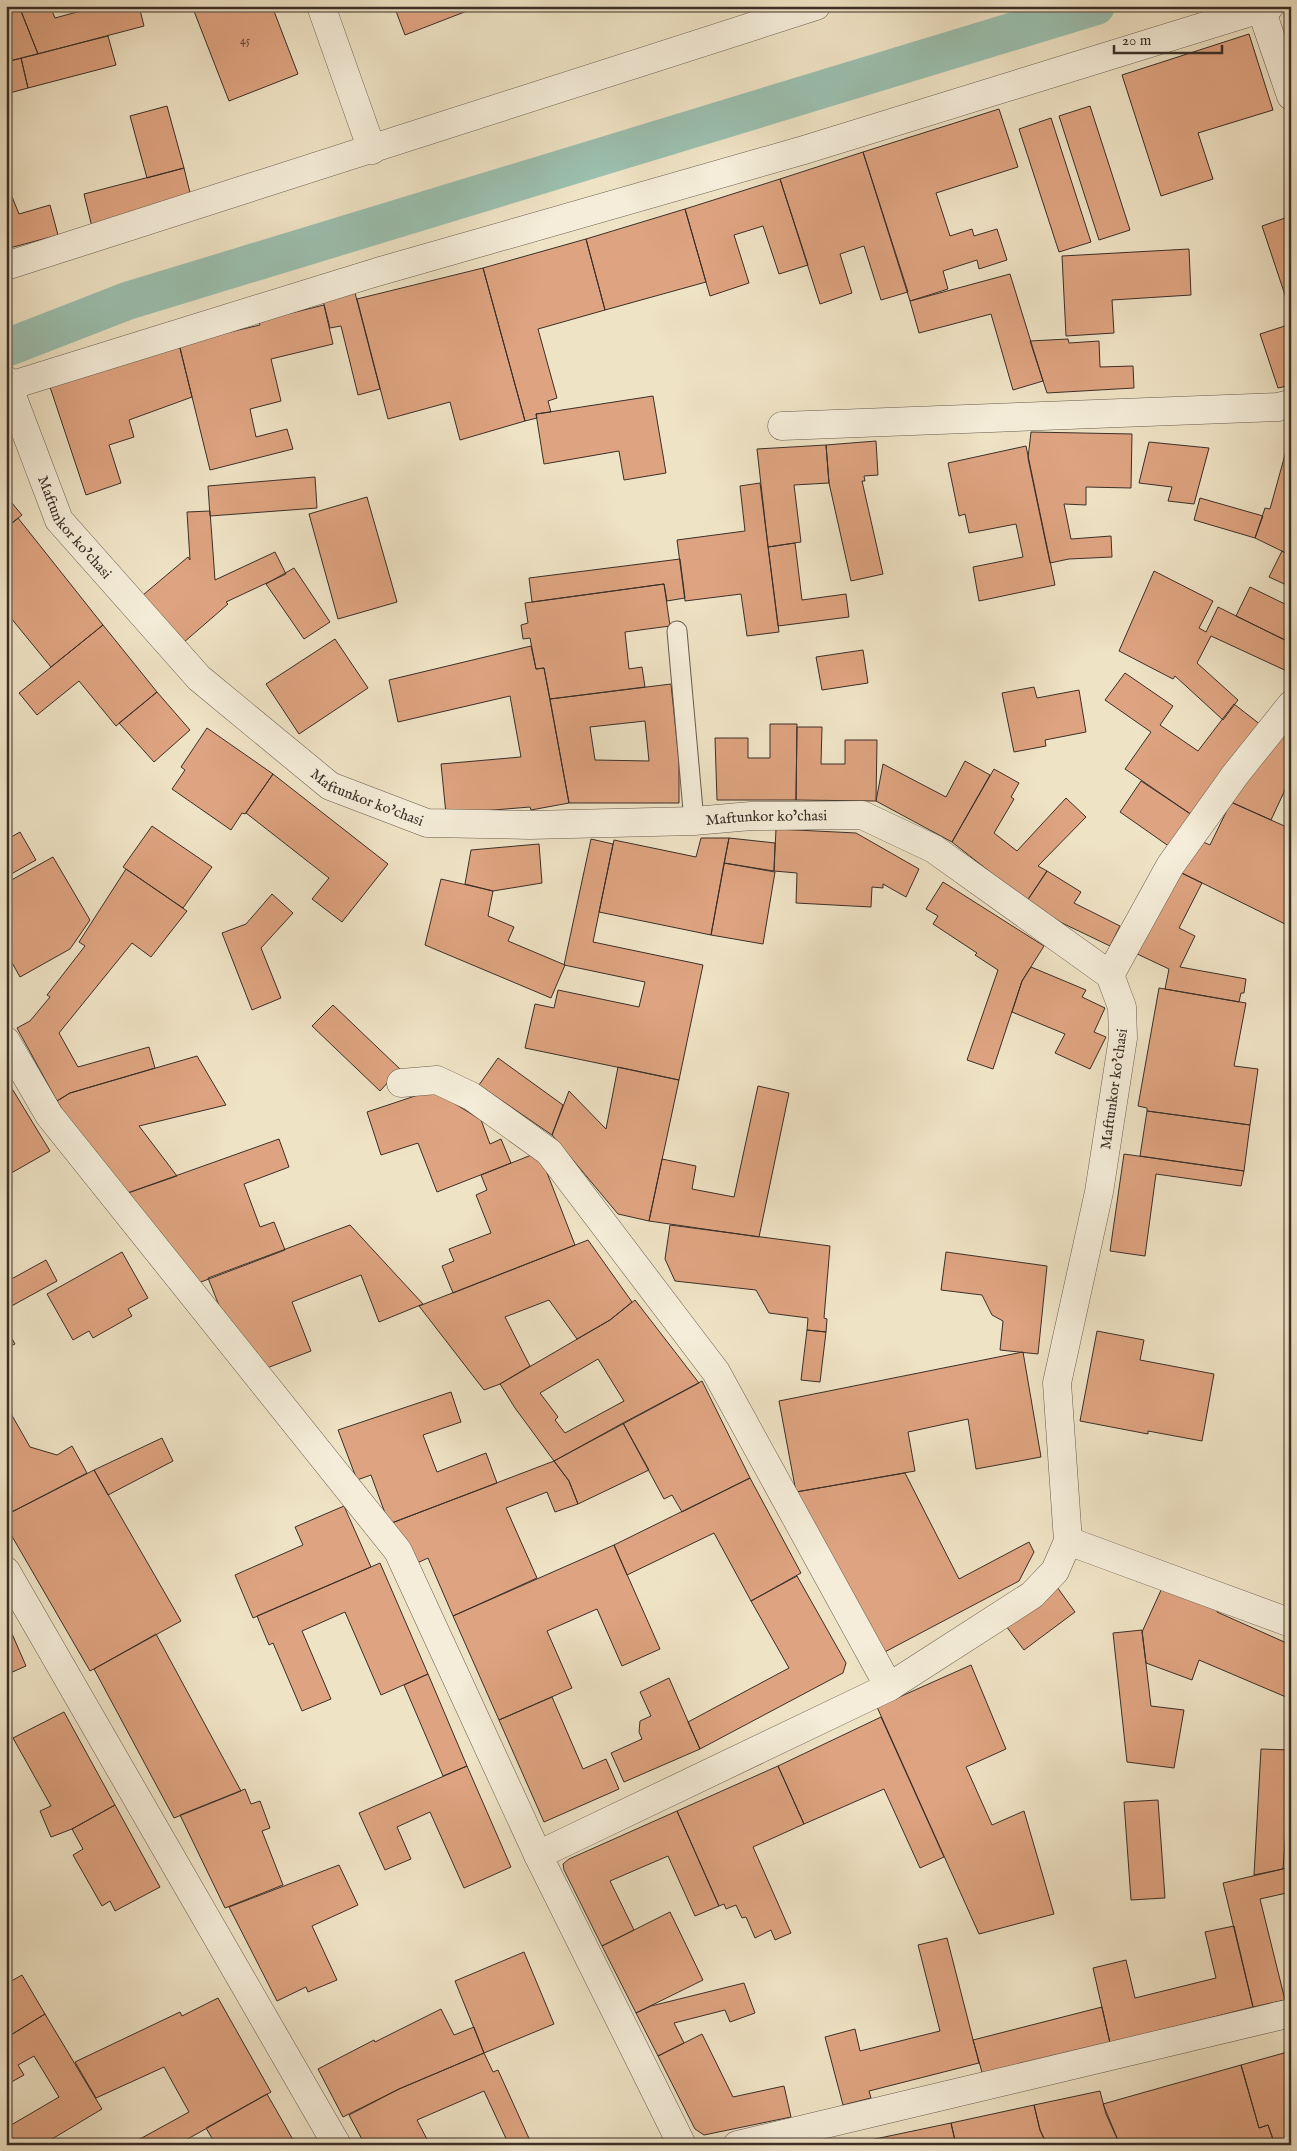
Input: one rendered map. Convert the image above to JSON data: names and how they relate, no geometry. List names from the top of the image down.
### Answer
{
  "streets": {
    "street": ["Maftunkor ko’chasi"]
  },
  "house_numbers": ["45"],
  "scale_bar": "20 m"
}
